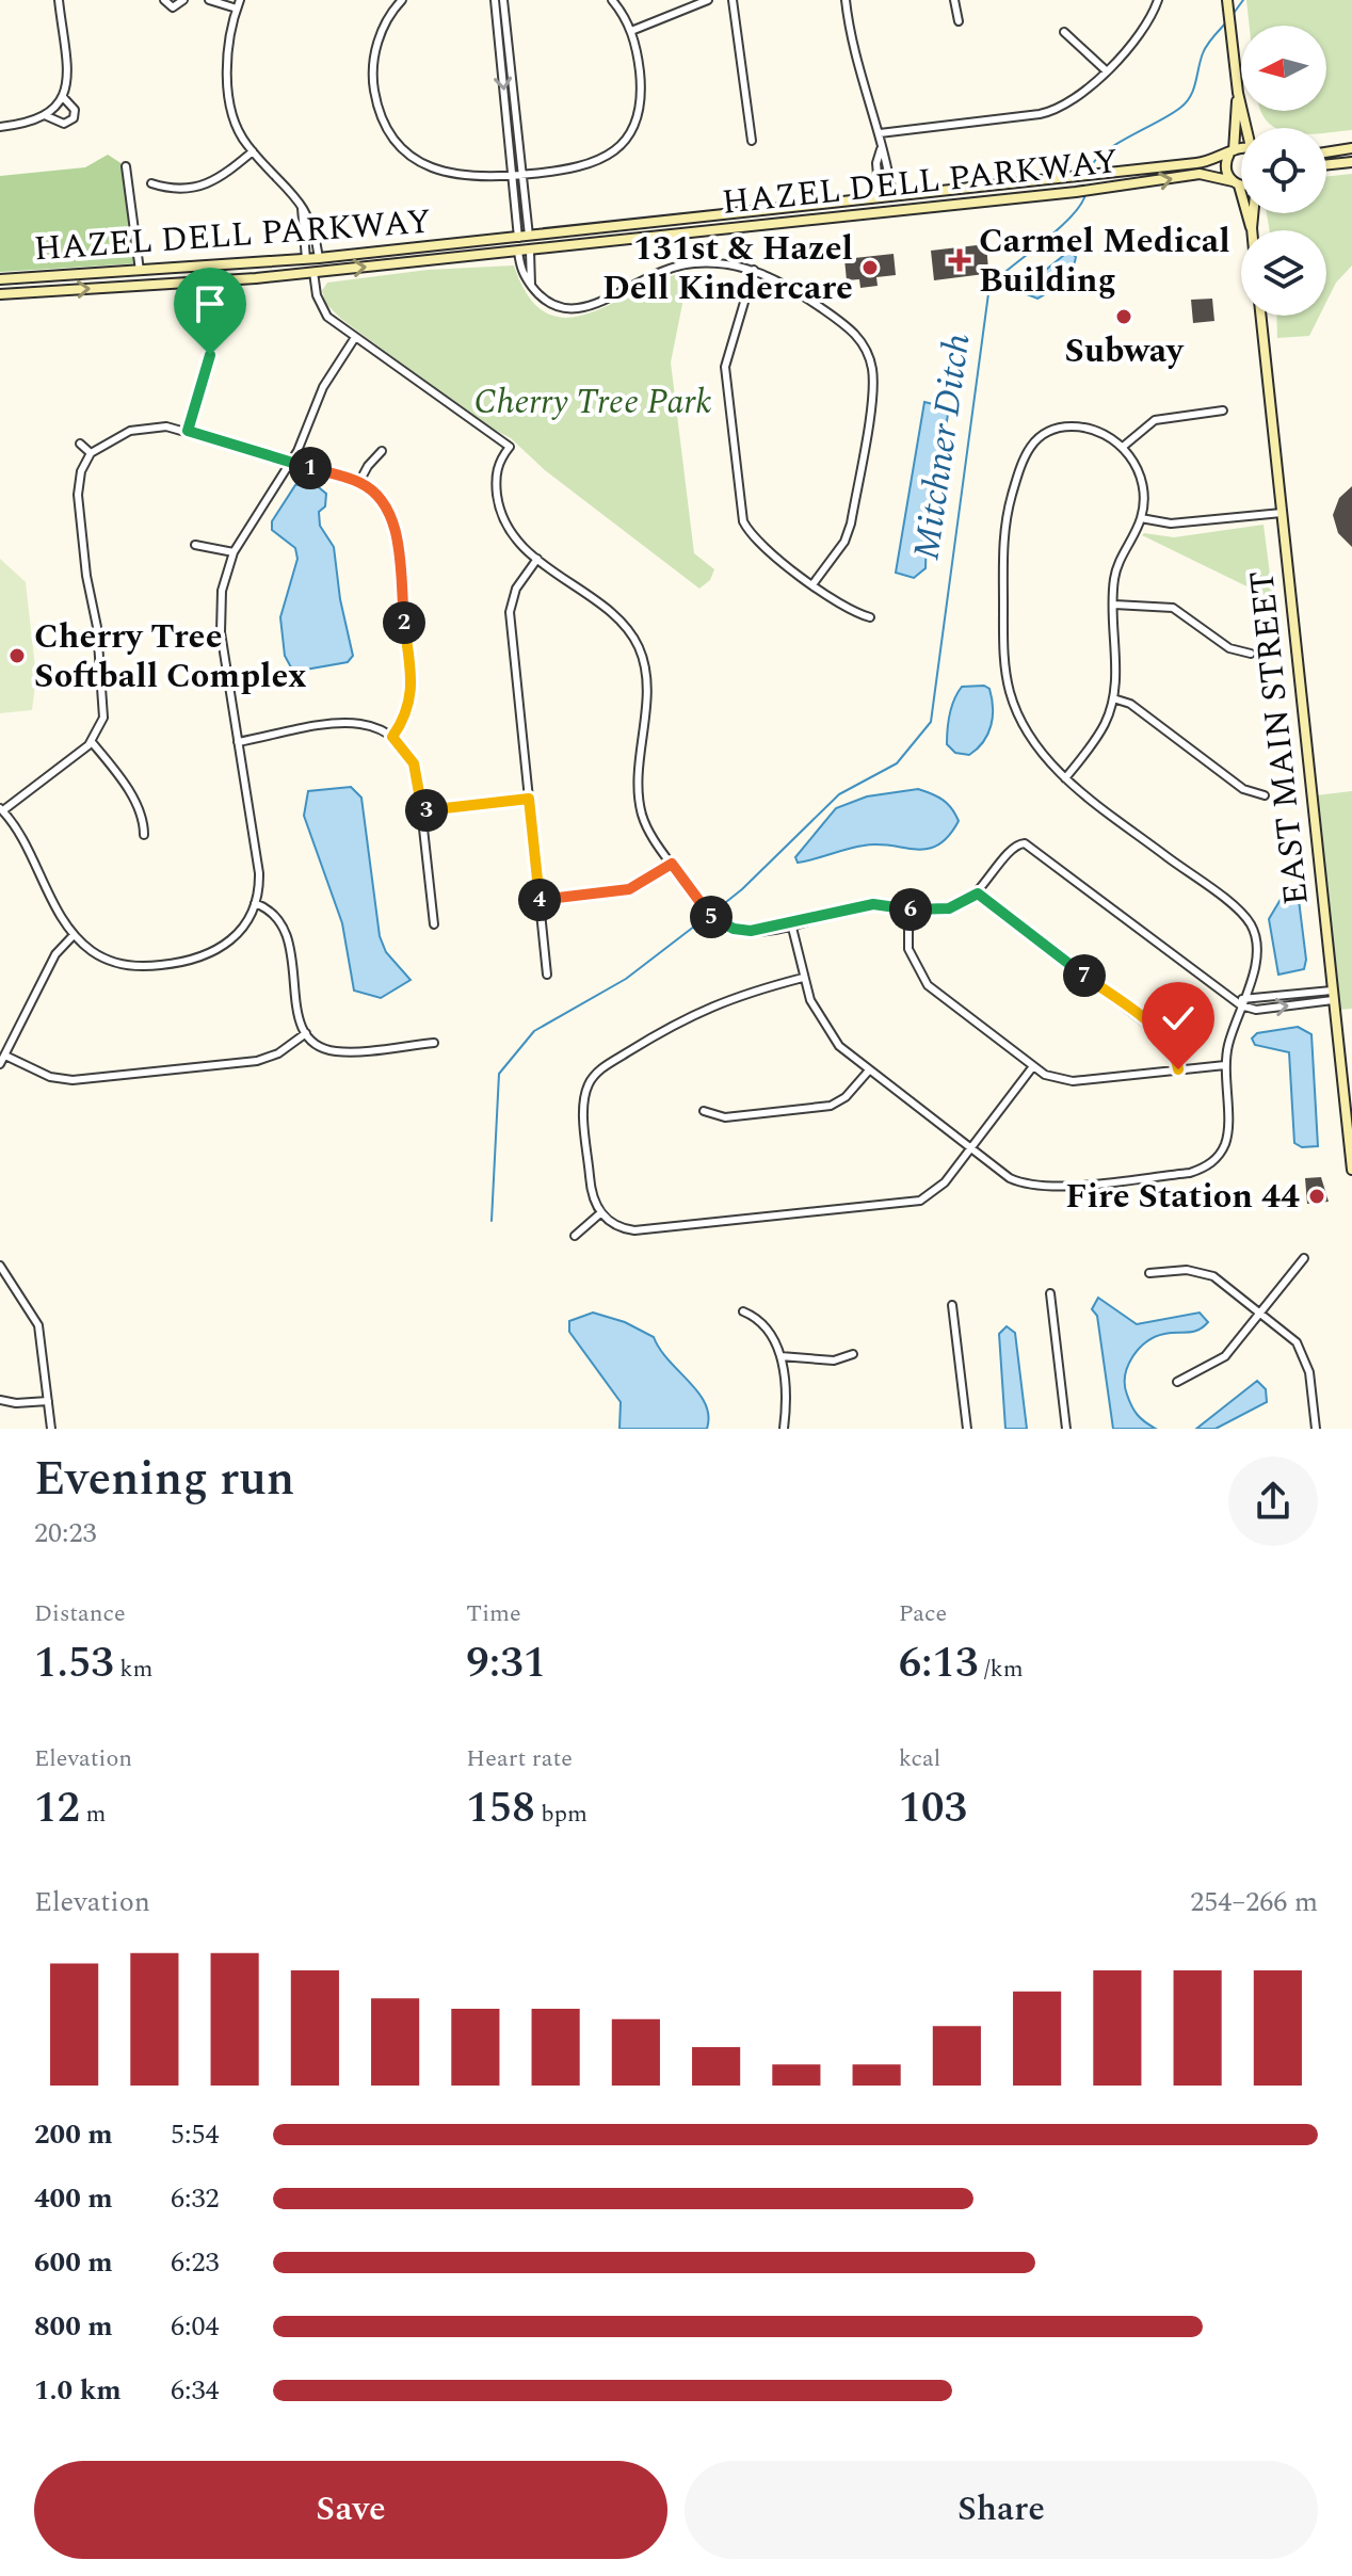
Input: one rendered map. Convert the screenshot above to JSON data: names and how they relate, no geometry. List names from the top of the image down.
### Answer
{
  "streets": {
    "main road": ["HAZEL DELL PARKWAY", "EAST MAIN STREET"]
  },
  "water": ["Mitchner Ditch"],
  "parks": ["Cherry Tree Park"],
  "places": {
    "health": ["Carmel Medical Building"],
    "other": [
      "131st & Hazel Dell Kindercare",
      "Subway",
      "Cherry Tree Softball Complex",
      "Fire Station 44"
    ]
  },
  "north": "left",
  "page": {
    "pins": [
      "1",
      "2",
      "3",
      "4",
      "6",
      "5",
      "7"
    ],
    "heading": ["Evening run", "20:23"],
    "stats": [
      ["Distance", "1.53 km"],
      ["Time", "9:31"],
      ["Pace", "6:13 /km"],
      ["Elevation", "12 m"],
      ["Heart rate", "158 bpm"],
      ["kcal", "103"]
    ],
    "chart": ["Elevation", "254–266 m"],
    "list": [
      {
        "name": "200 m",
        "note": "5:54"
      },
      {
        "name": "400 m",
        "note": "6:32"
      },
      {
        "name": "600 m",
        "note": "6:23"
      },
      {
        "name": "800 m",
        "note": "6:04"
      },
      {
        "name": "1.0 km",
        "note": "6:34"
      }
    ],
    "buttons": ["Save", "Share"]
  }
}
